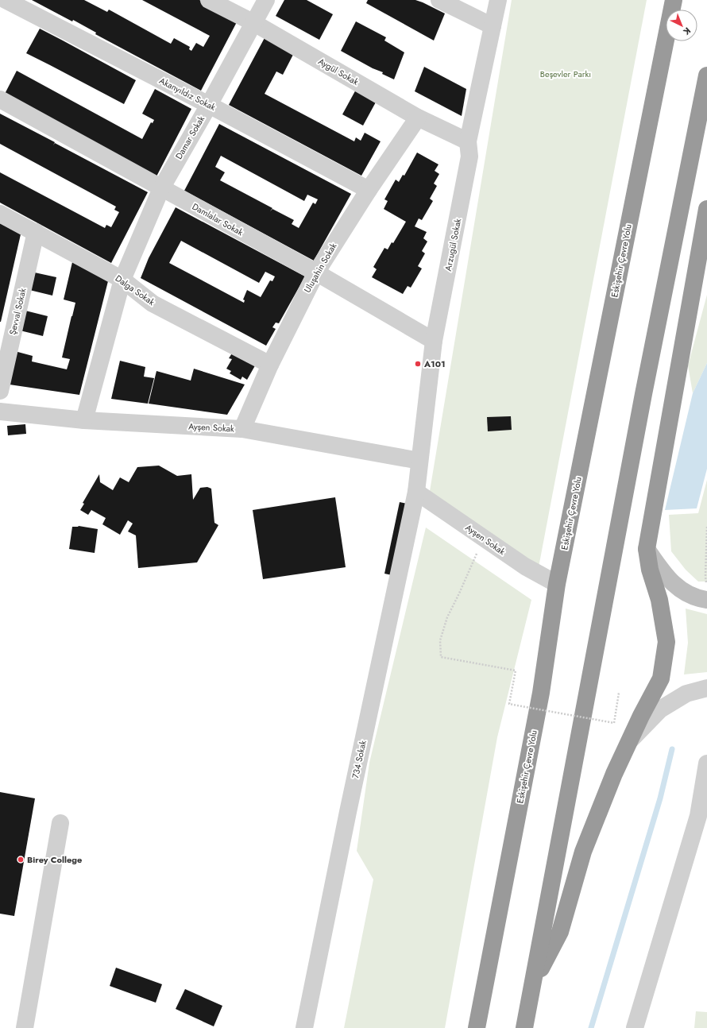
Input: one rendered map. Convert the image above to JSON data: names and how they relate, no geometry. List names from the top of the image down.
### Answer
{
  "streets": {
    "highway": ["Eskişehir Çevre Yolu"],
    "street": [
      "Aygül Sokak",
      "Akanyıldız Sokak",
      "Damar Sokak",
      "Damlalar Sokak",
      "Arzugül Sokak",
      "Uluşahin Sokak",
      "Dalga Sokak",
      "Şevval Sokak",
      "Ayşen Sokak",
      "734 Sokak"
    ]
  },
  "crossings": [
    ["Aygül Sokak", "Damar Sokak"],
    ["Aygül Sokak", "Arzugül Sokak"],
    ["Aygül Sokak", "Uluşahin Sokak"],
    ["Akanyıldız Sokak", "Damar Sokak"],
    ["Akanyıldız Sokak", "Uluşahin Sokak"],
    ["Damar Sokak", "Damlalar Sokak"],
    ["Damar Sokak", "Dalga Sokak"],
    ["Damar Sokak", "Ayşen Sokak"],
    ["Damlalar Sokak", "Arzugül Sokak"],
    ["Damlalar Sokak", "Uluşahin Sokak"],
    ["Arzugül Sokak", "Ayşen Sokak"],
    ["Arzugül Sokak", "734 Sokak"],
    ["Eskişehir Çevre Yolu", "Ayşen Sokak"],
    ["Uluşahin Sokak", "Dalga Sokak"],
    ["Uluşahin Sokak", "Ayşen Sokak"],
    ["Dalga Sokak", "Şevval Sokak"],
    ["Ayşen Sokak", "734 Sokak"]
  ],
  "parks": ["Beşevler Parkı"],
  "places": ["A101", "Birey College"],
  "north": "bottom right"
}
